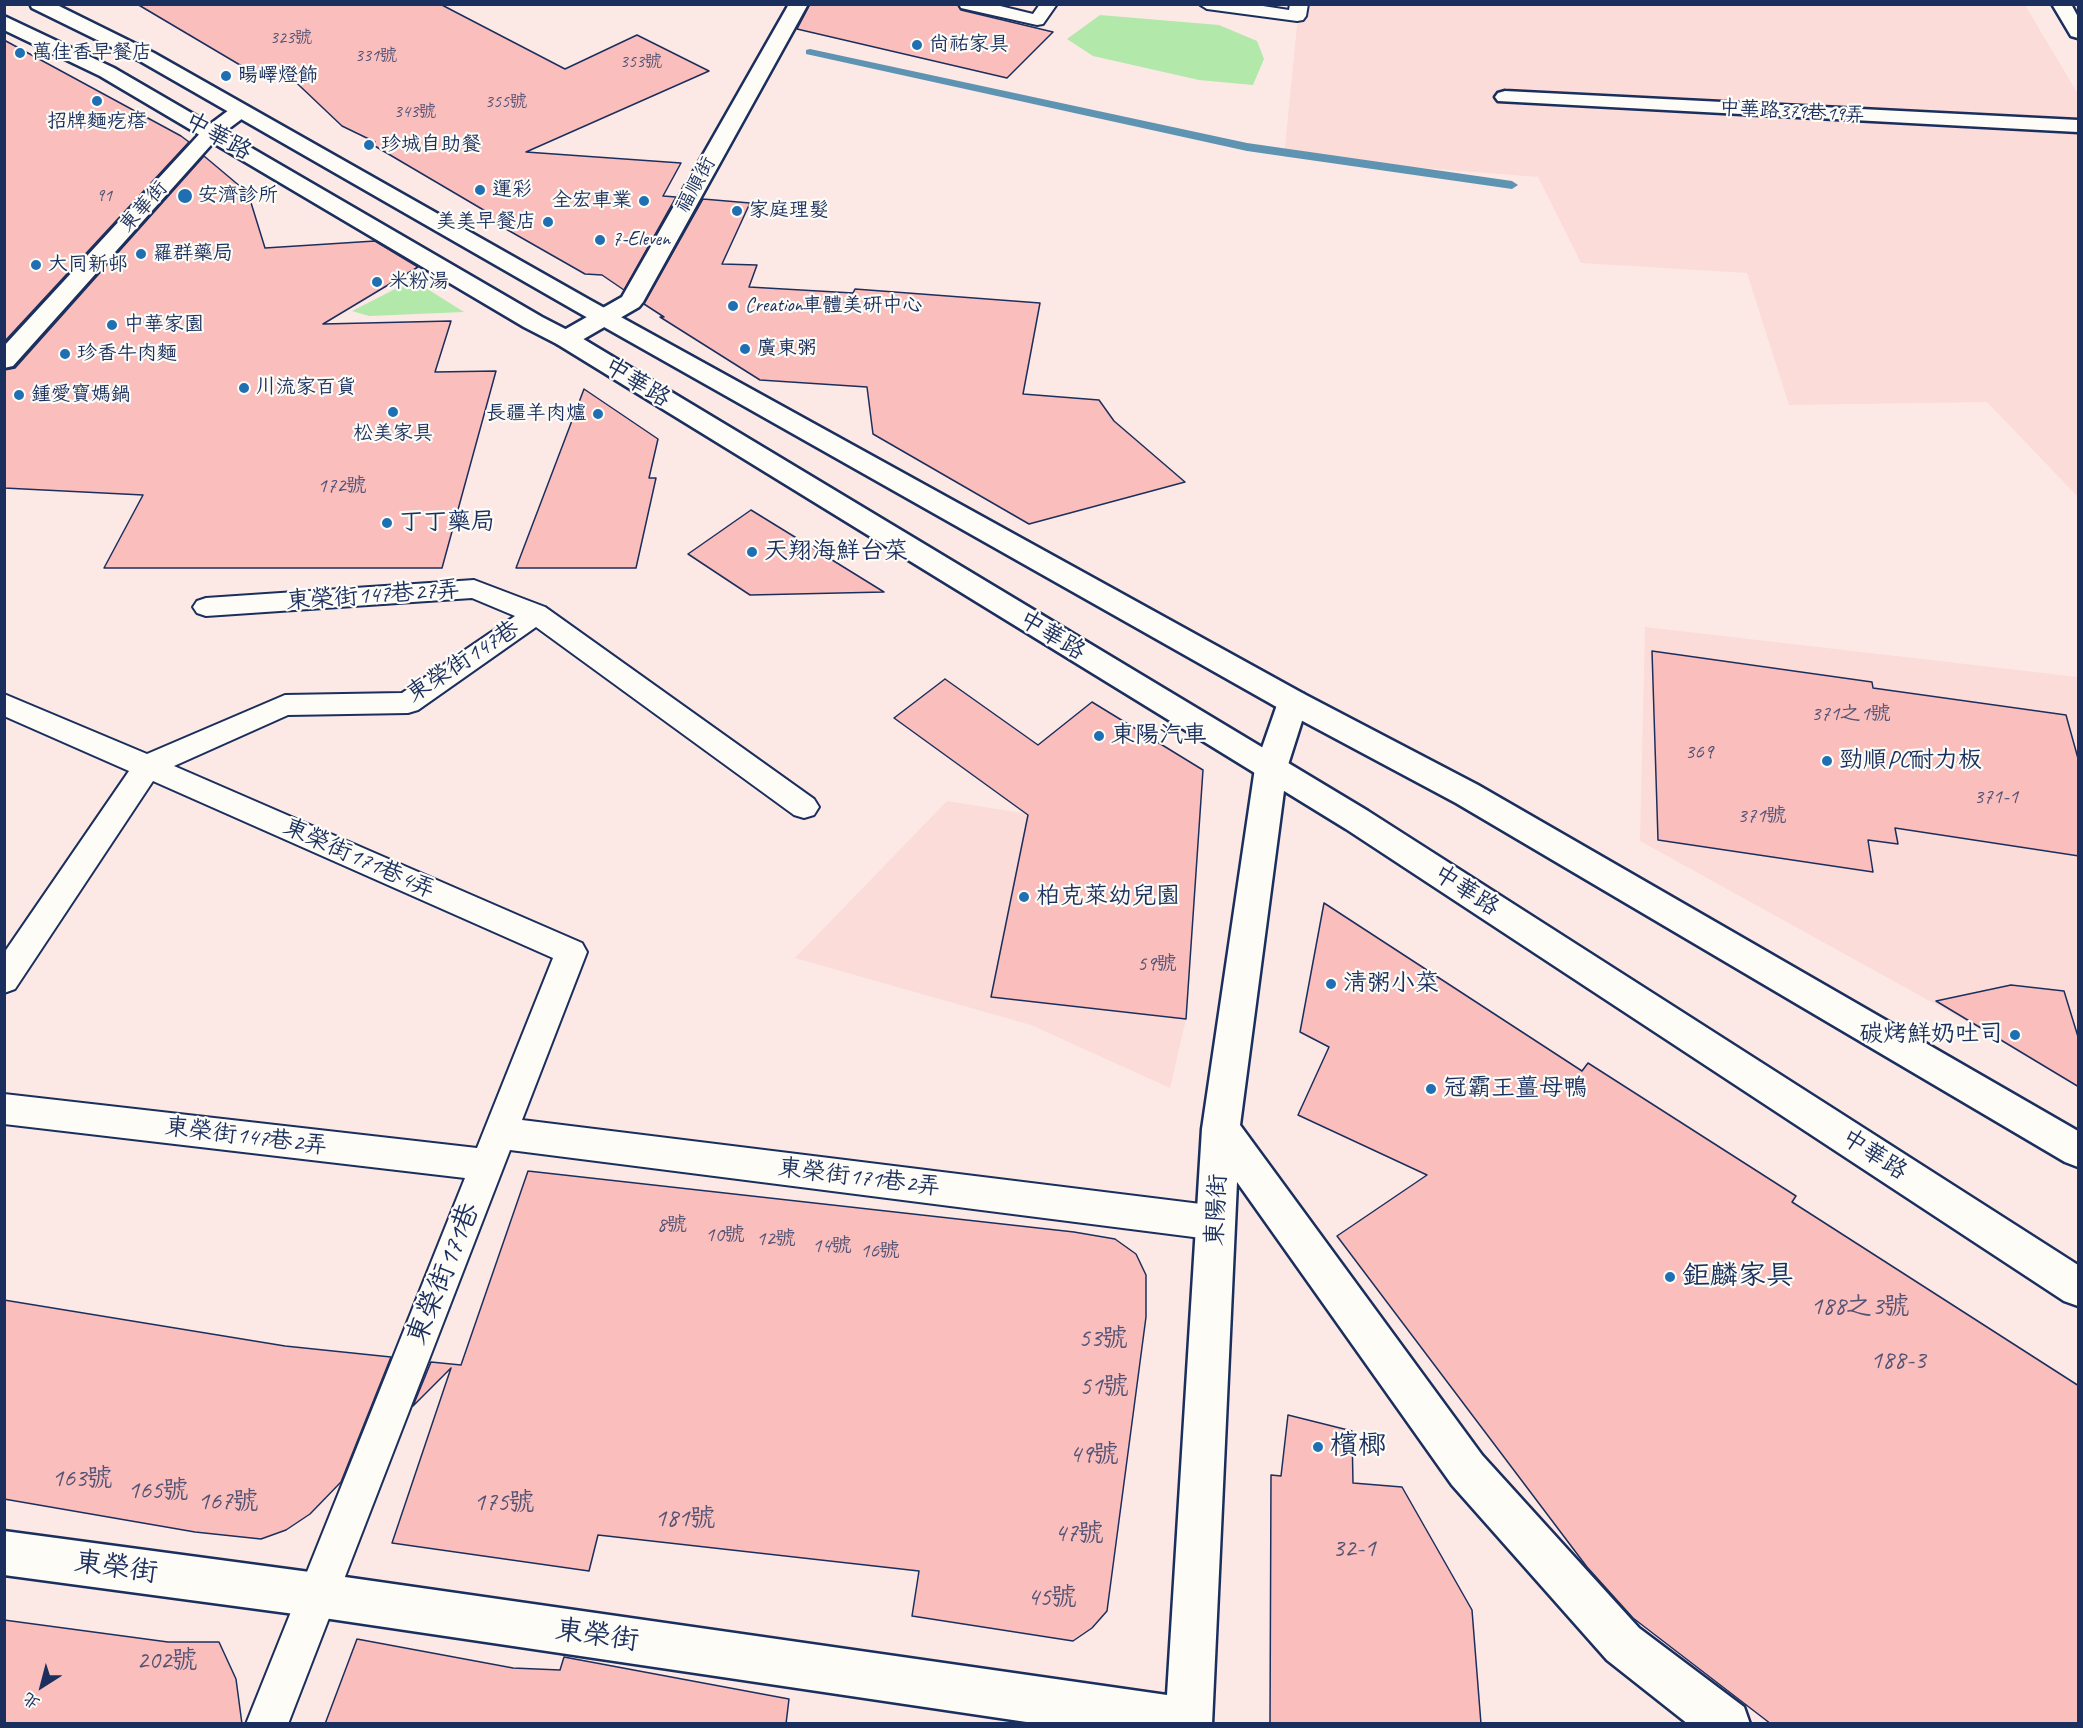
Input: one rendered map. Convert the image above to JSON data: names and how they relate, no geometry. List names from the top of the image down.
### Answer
{
  "streets": {
    "street": [
      "中華路379巷19弄",
      "中華路",
      "福順街",
      "東華街",
      "東陽街",
      "東榮街"
    ],
    "lane": [
      "東榮街147巷27弄",
      "東榮街147巷",
      "東榮街171巷4弄",
      "東榮街147巷2弄",
      "東榮街171巷2弄",
      "東榮街171巷"
    ]
  },
  "crossings": [
    ["中華路", "福順街"],
    ["中華路", "東華街"],
    ["中華路", "東陽街"],
    ["東榮街147巷27弄", "東榮街147巷"],
    ["東榮街147巷", "東榮街171巷4弄"],
    ["東榮街171巷4弄", "東榮街171巷"],
    ["東榮街147巷2弄", "東榮街171巷"],
    ["東榮街171巷2弄", "東陽街"],
    ["東榮街171巷2弄", "東榮街171巷"],
    ["東陽街", "東榮街"],
    ["東榮街171巷", "東榮街"]
  ],
  "places": [
    "尚祐家具",
    "萬佳香早餐店",
    "暘嶧燈飾",
    "招牌麵疙瘩",
    "珍城自助餐",
    "運彩",
    "安濟診所",
    "全宏車業",
    "家庭理髮",
    "美美早餐店",
    "7-Eleven",
    "羅群藥局",
    "大同新邨",
    "米粉湯",
    "Creation車體美研中心",
    "中華家園",
    "廣東粥",
    "珍香牛肉麵",
    "川流家百貨",
    "鍾愛寶媽鍋",
    "松美家具",
    "長疆羊肉爐",
    "丁丁藥局",
    "天翔海鮮台菜",
    "東陽汽車",
    "勁順PC耐力板",
    "柏克萊幼兒園",
    "清粥小菜",
    "碳烤鮮奶吐司",
    "冠霸王薑母鴨",
    "鉅麟家具",
    "檳榔"
  ],
  "house_numbers": [
    "323號",
    "331號",
    "353號",
    "355號",
    "343號",
    "91",
    "172號",
    "371之1號",
    "369",
    "371-1",
    "371號",
    "59號",
    "8號",
    "10號",
    "12號",
    "14號",
    "16號",
    "188之3號",
    "53號",
    "188-3",
    "51號",
    "49號",
    "163號",
    "165號",
    "167號",
    "175號",
    "181號",
    "47號",
    "32-1",
    "45號",
    "202號"
  ],
  "north": "bottom left"
}
